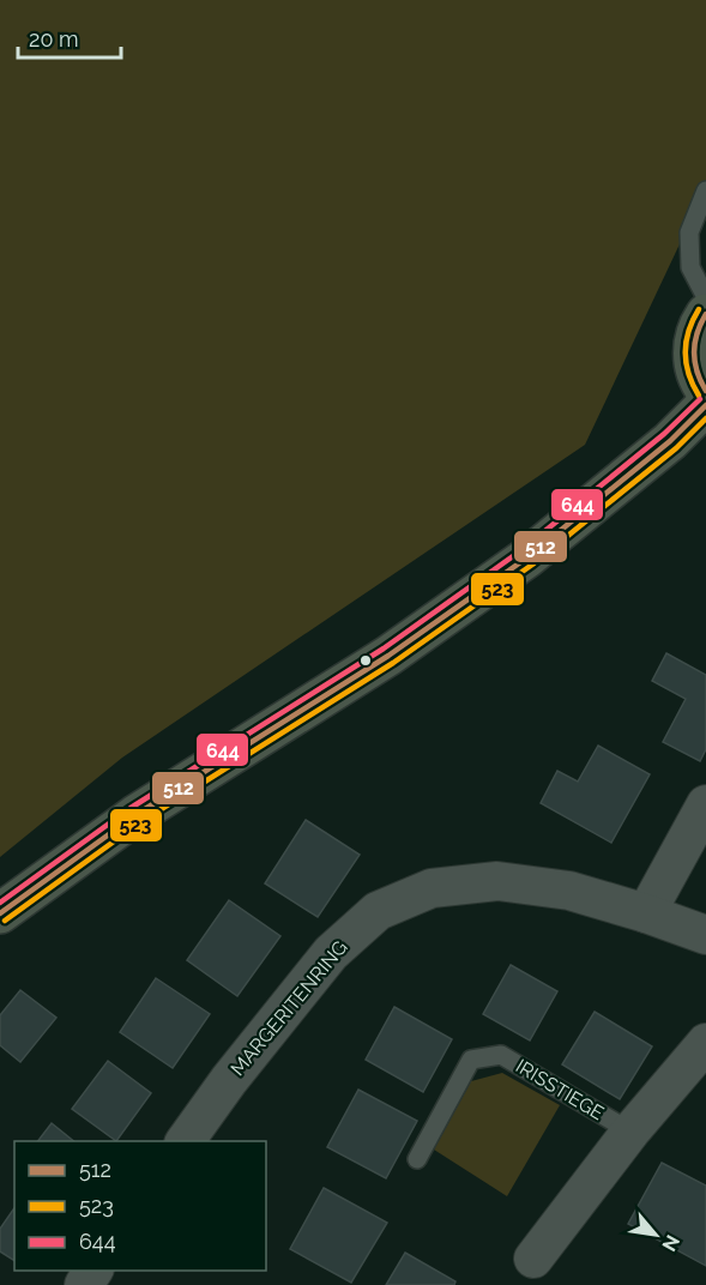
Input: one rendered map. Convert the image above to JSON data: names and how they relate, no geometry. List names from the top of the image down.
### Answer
{
  "streets": {
    "street": ["MARGERITENRING"],
    "lane": ["IRISSTIEGE"]
  },
  "lines": ["transit line 523", "transit line 512", "transit line 644"],
  "legend": ["512", "523", "644"],
  "scale_bar": "20 m",
  "north": "bottom right"
}
